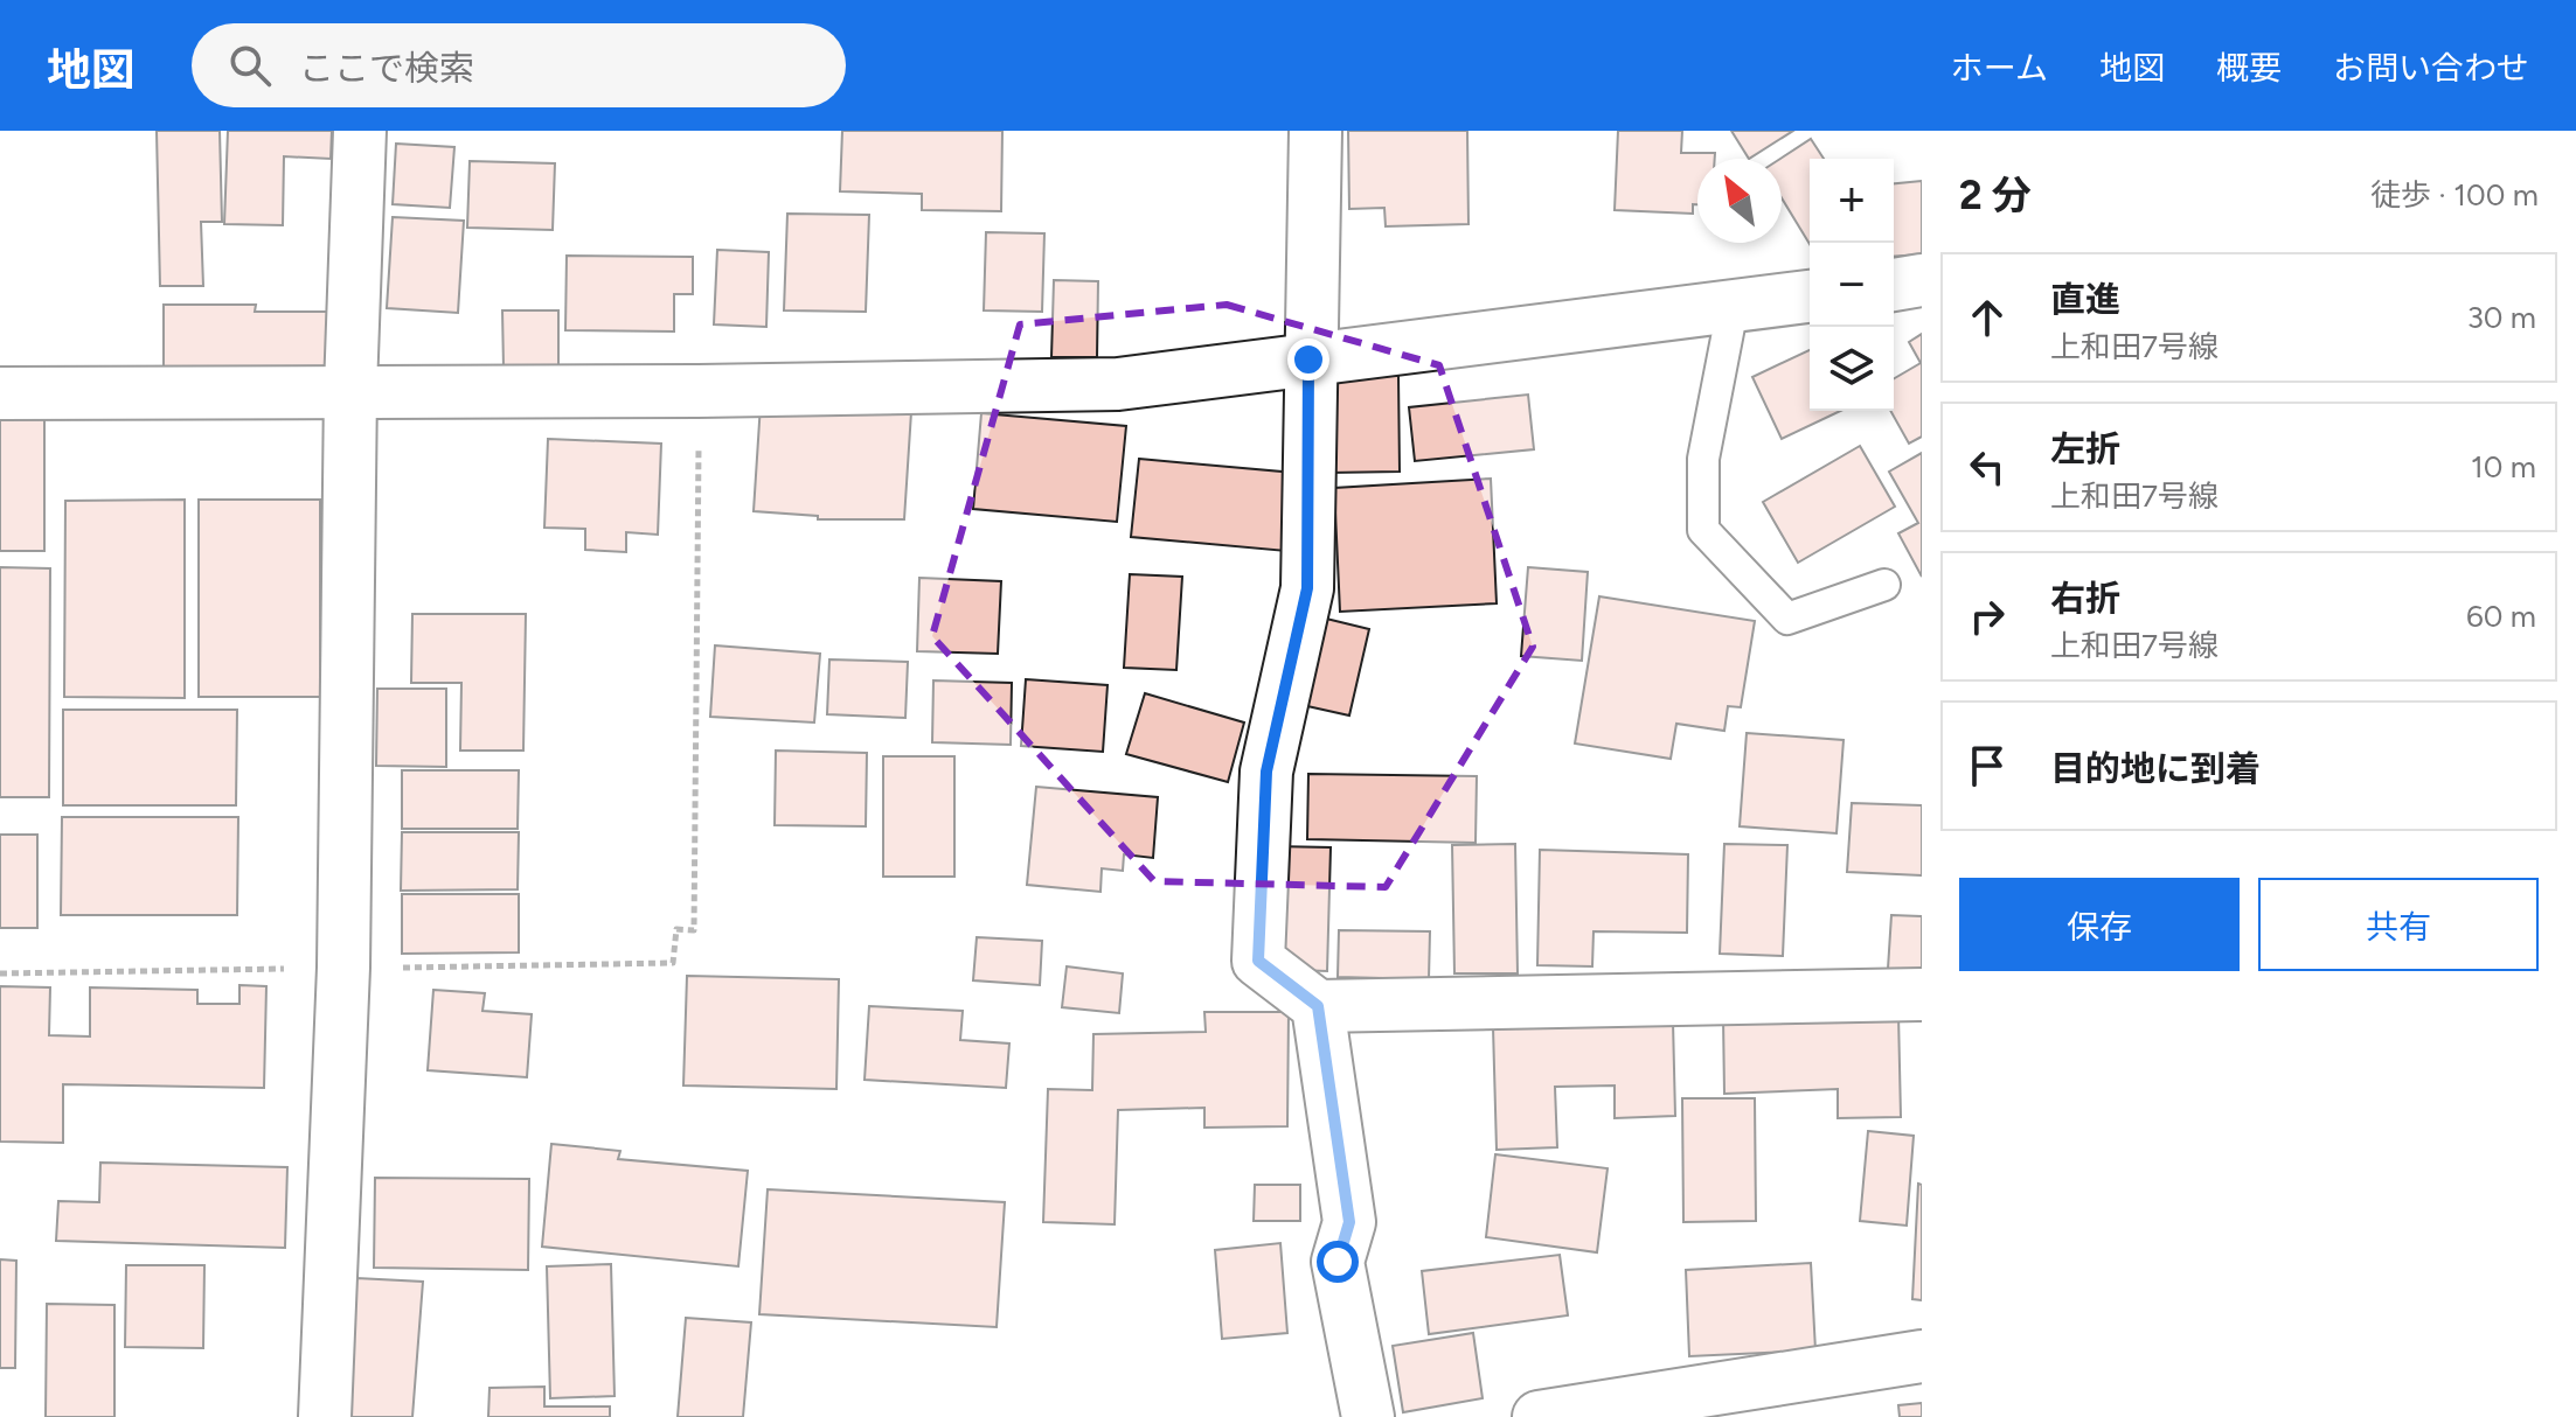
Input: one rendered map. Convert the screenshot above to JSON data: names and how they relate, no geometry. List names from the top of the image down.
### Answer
{
  "north": "top left",
  "page": {
    "header": "地図",
    "search": "ここで検索",
    "nav": [
      "ホーム",
      "地図",
      "概要",
      "お問い合わせ"
    ],
    "heading": ["2 分", "徒歩 · 100 m"],
    "map_buttons": ["+", "−"],
    "list": [
      ["直進", "上和田7号線", "30 m"],
      ["左折", "上和田7号線", "10 m"],
      ["右折", "上和田7号線", "60 m"],
      "目的地に到着"
    ],
    "buttons": ["保存", "共有"]
  }
}
